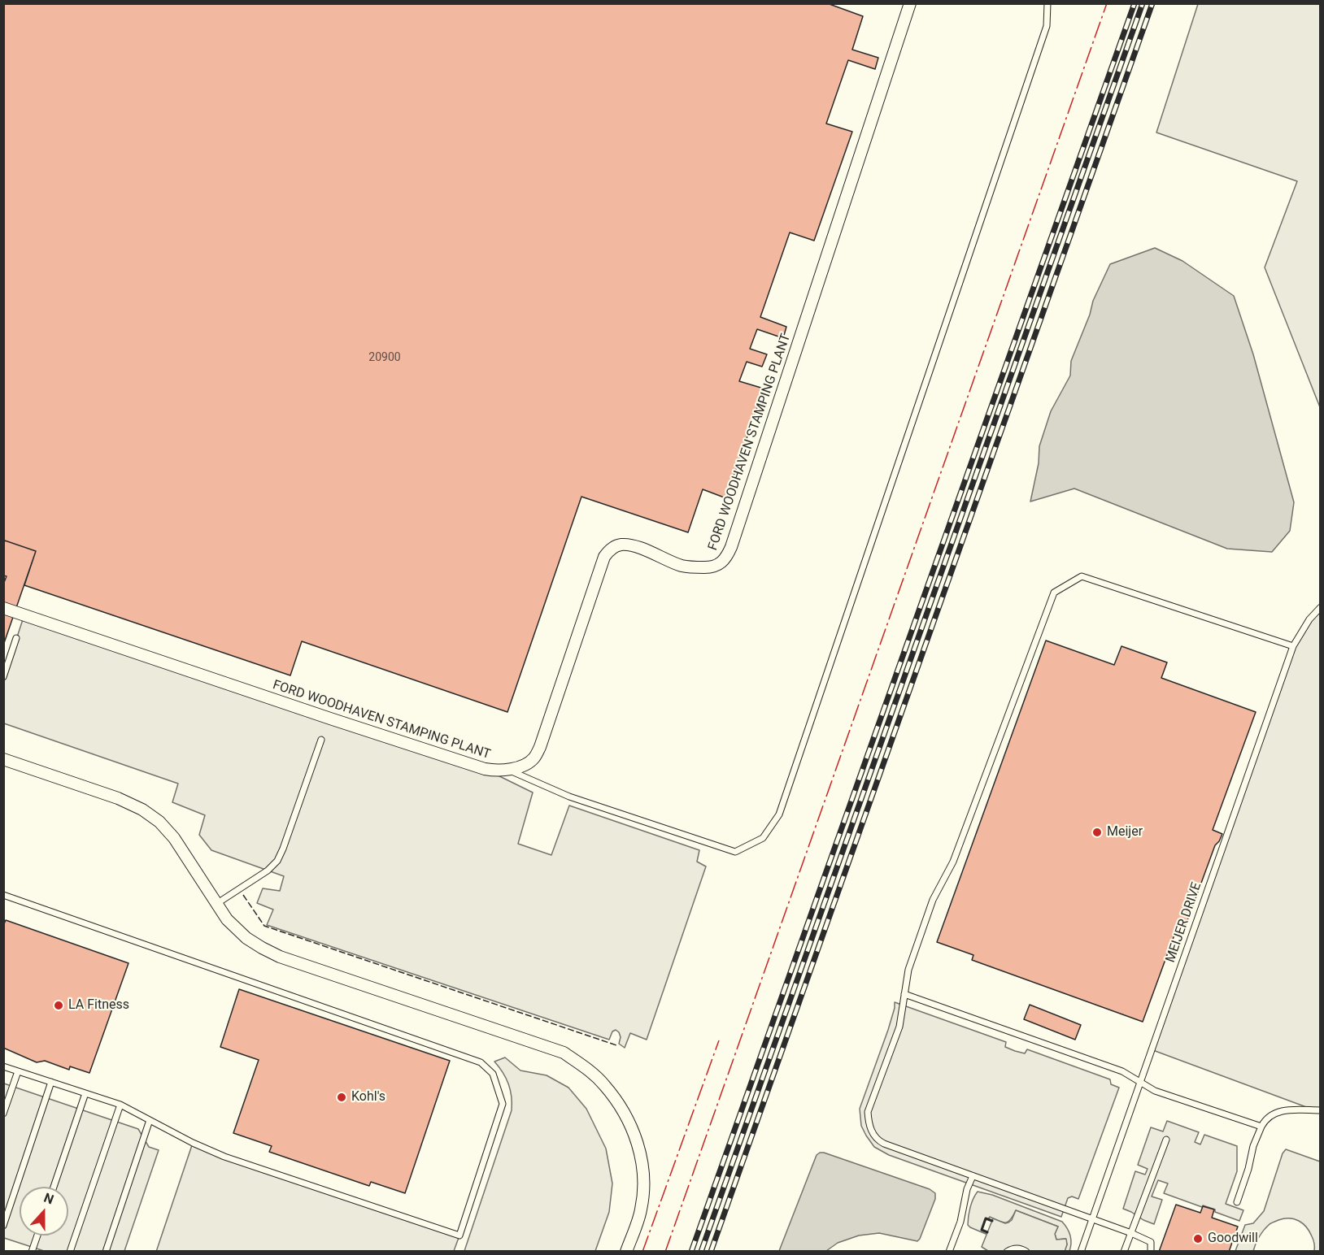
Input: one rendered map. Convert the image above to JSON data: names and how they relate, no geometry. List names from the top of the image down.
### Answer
{
  "streets": {
    "street": ["FORD WOODHAVEN STAMPING PLANT"],
    "lane": ["MEIJER DRIVE"]
  },
  "places": [
    "Meijer",
    "LA Fitness",
    "Kohl's",
    "Goodwill"
  ],
  "house_numbers": ["20900"],
  "north": "top"
}
